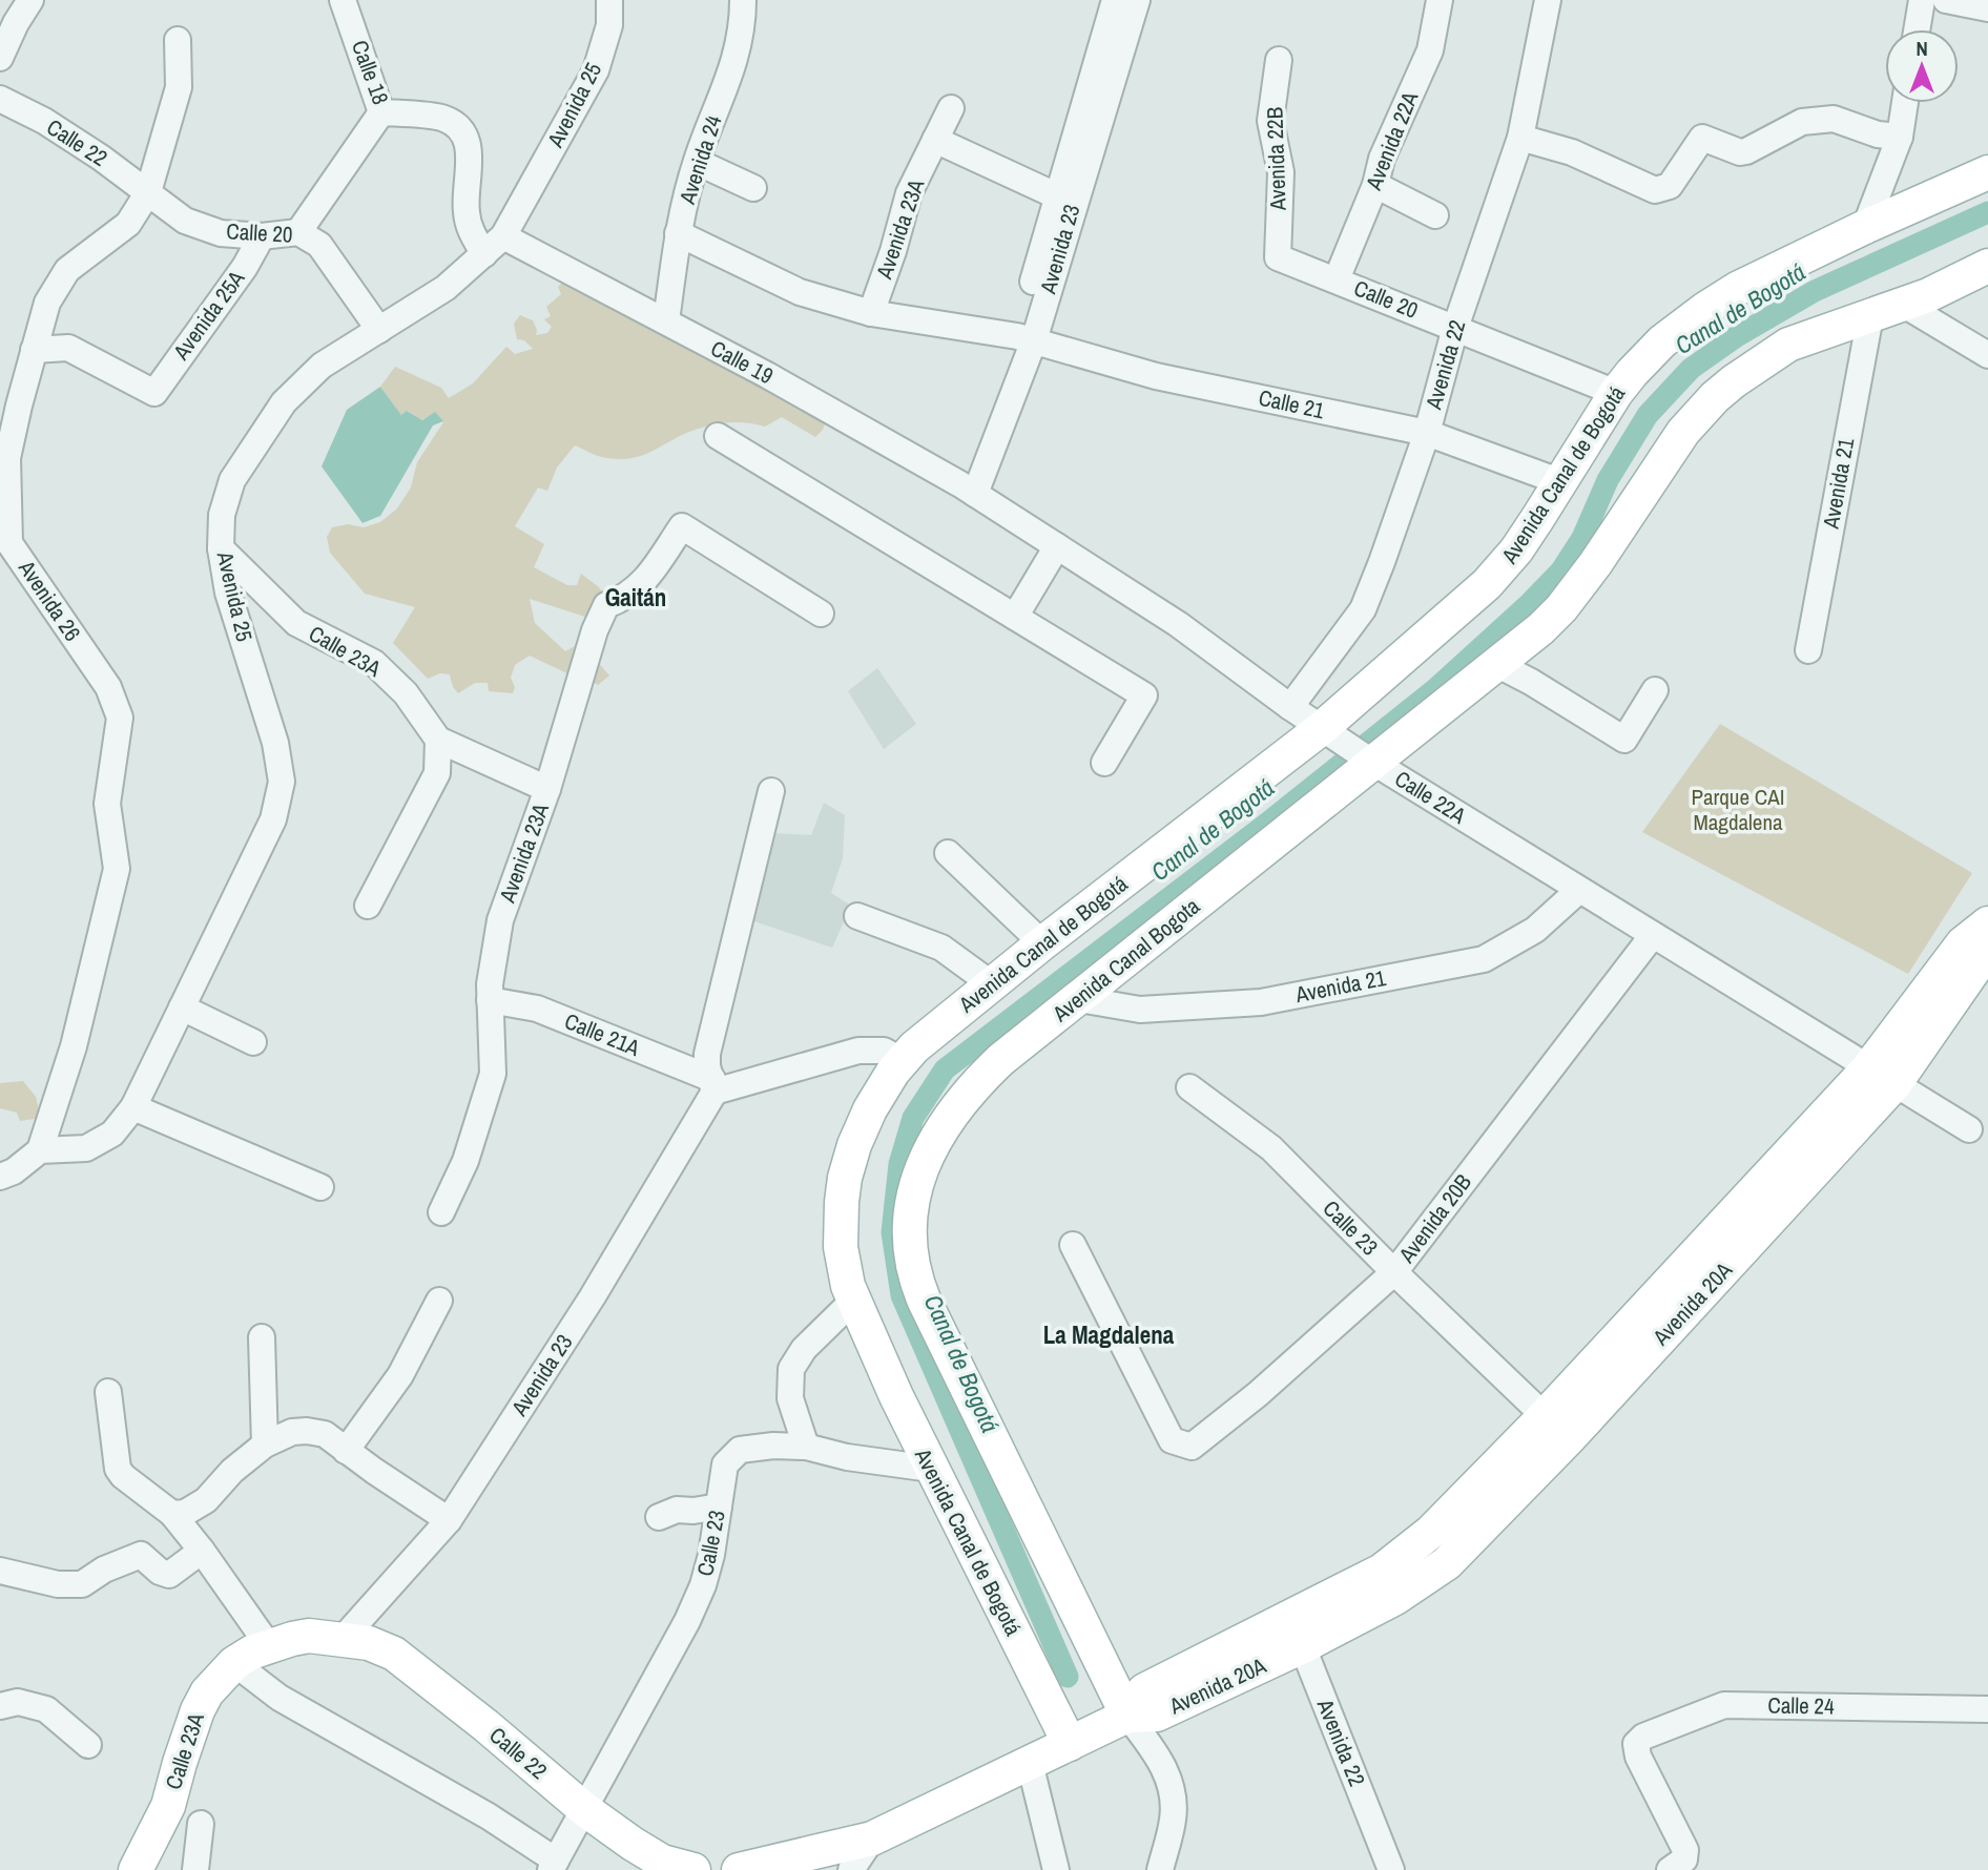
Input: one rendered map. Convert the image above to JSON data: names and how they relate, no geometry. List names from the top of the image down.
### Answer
{
  "streets": {
    "main road": [
      "Calle 22",
      "Avenida Canal de Bogotá",
      "Calle 23A",
      "Avenida Canal Bogota",
      "Avenida 20A"
    ],
    "street": [
      "Calle 18",
      "Avenida 25",
      "Avenida 22A",
      "Avenida 22B",
      "Avenida 24",
      "Avenida 23A",
      "Calle 20",
      "Avenida 23",
      "Avenida 25A",
      "Calle 19",
      "Avenida 22",
      "Calle 21",
      "Avenida 21",
      "Avenida 26",
      "Calle 22A",
      "Calle 21A",
      "Avenida 20B",
      "Calle 23",
      "Calle 24"
    ]
  },
  "crossings": [
    ["Calle 18", "Avenida 25"],
    ["Avenida 25", "Calle 20"],
    ["Avenida 25", "Calle 19"],
    ["Avenida 25", "Avenida 26"],
    ["Avenida 25", "Calle 23A"],
    ["Avenida 22A", "Calle 20"],
    ["Calle 22", "Calle 20"],
    ["Calle 22", "Avenida 23"],
    ["Calle 22", "Avenida 26"],
    ["Calle 22", "Calle 23A"],
    ["Calle 22", "Calle 23"],
    ["Avenida 22B", "Calle 20"],
    ["Avenida 24", "Calle 19"],
    ["Avenida 24", "Calle 21"],
    ["Avenida 23A", "Calle 21"],
    ["Avenida 23A", "Calle 21A"],
    ["Calle 20", "Avenida 25A"],
    ["Calle 20", "Avenida 22"],
    ["Calle 20", "Avenida Canal de Bogotá"],
    ["Calle 20", "Avenida 26"],
    ["Avenida 23", "Calle 19"],
    ["Avenida 23", "Calle 21"],
    ["Avenida 23", "Calle 23A"],
    ["Avenida 23", "Calle 22A"],
    ["Avenida 23", "Calle 21A"],
    ["Avenida 25A", "Avenida 26"],
    ["Calle 19", "Calle 22A"],
    ["Avenida 22", "Calle 21"],
    ["Avenida 22", "Calle 22A"],
    ["Avenida 22", "Avenida 20A"],
    ["Calle 21", "Avenida Canal de Bogotá"],
    ["Avenida Canal de Bogotá", "Calle 22A"],
    ["Avenida Canal de Bogotá", "Calle 23"],
    ["Avenida 21", "Calle 22A"],
    ["Avenida 21", "Avenida Canal Bogota"],
    ["Calle 22A", "Avenida Canal Bogota"],
    ["Calle 22A", "Avenida 20B"],
    ["Calle 22A", "Avenida 20A"],
    ["Avenida Canal Bogota", "Avenida 20A"],
    ["Avenida 20B", "Calle 23"],
    ["Calle 23", "Avenida 20A"]
  ],
  "districts": ["Gaitán", "La Magdalena"],
  "water": ["Canal de Bogotá"],
  "parks": ["Parque CAI Magdalena"],
  "north": "top"
}
